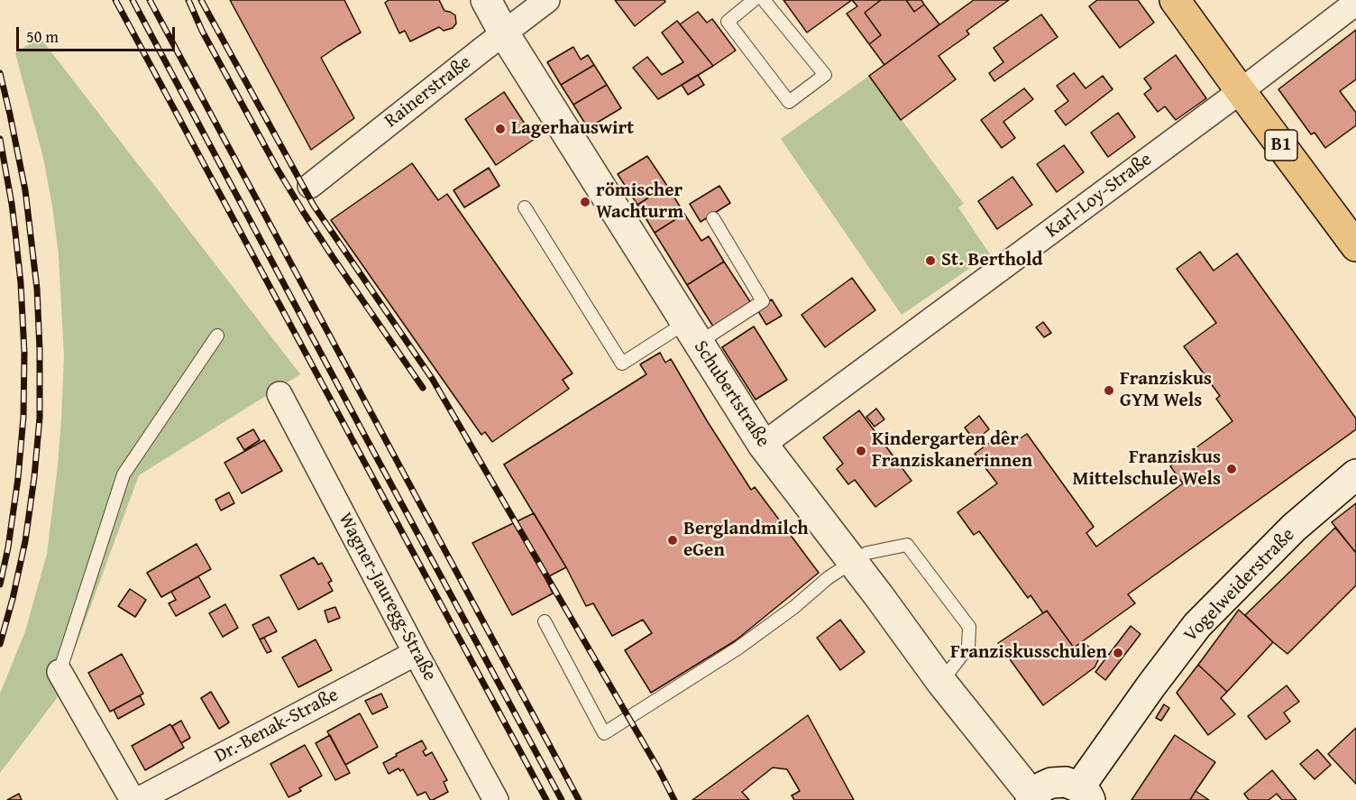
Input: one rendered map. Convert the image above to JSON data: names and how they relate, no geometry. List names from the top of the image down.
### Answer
{
  "streets": {
    "main road": ["B1"],
    "street": [
      "Rainerstraße",
      "Karl-Loy-Straße",
      "Schubertstraße",
      "Vogelweiderstraße",
      "Wagner-Jauregg-Straße",
      "Dr.-Benak-Straße"
    ]
  },
  "crossings": [
    ["Rainerstraße", "Schubertstraße"],
    ["B1", "Karl-Loy-Straße"],
    ["Karl-Loy-Straße", "Schubertstraße"],
    ["Wagner-Jauregg-Straße", "Dr.-Benak-Straße"]
  ],
  "places": [
    "Lagerhauswirt",
    "römischer Wachturm",
    "St. Berthold",
    "Franziskus GYM Wels",
    "Kindergarten der Franziskanerinnen",
    "Franziskus Mittelschule Wels",
    "Berglandmilch eGen",
    "Franziskusschulen"
  ],
  "scale_bar": "50 m"
}
